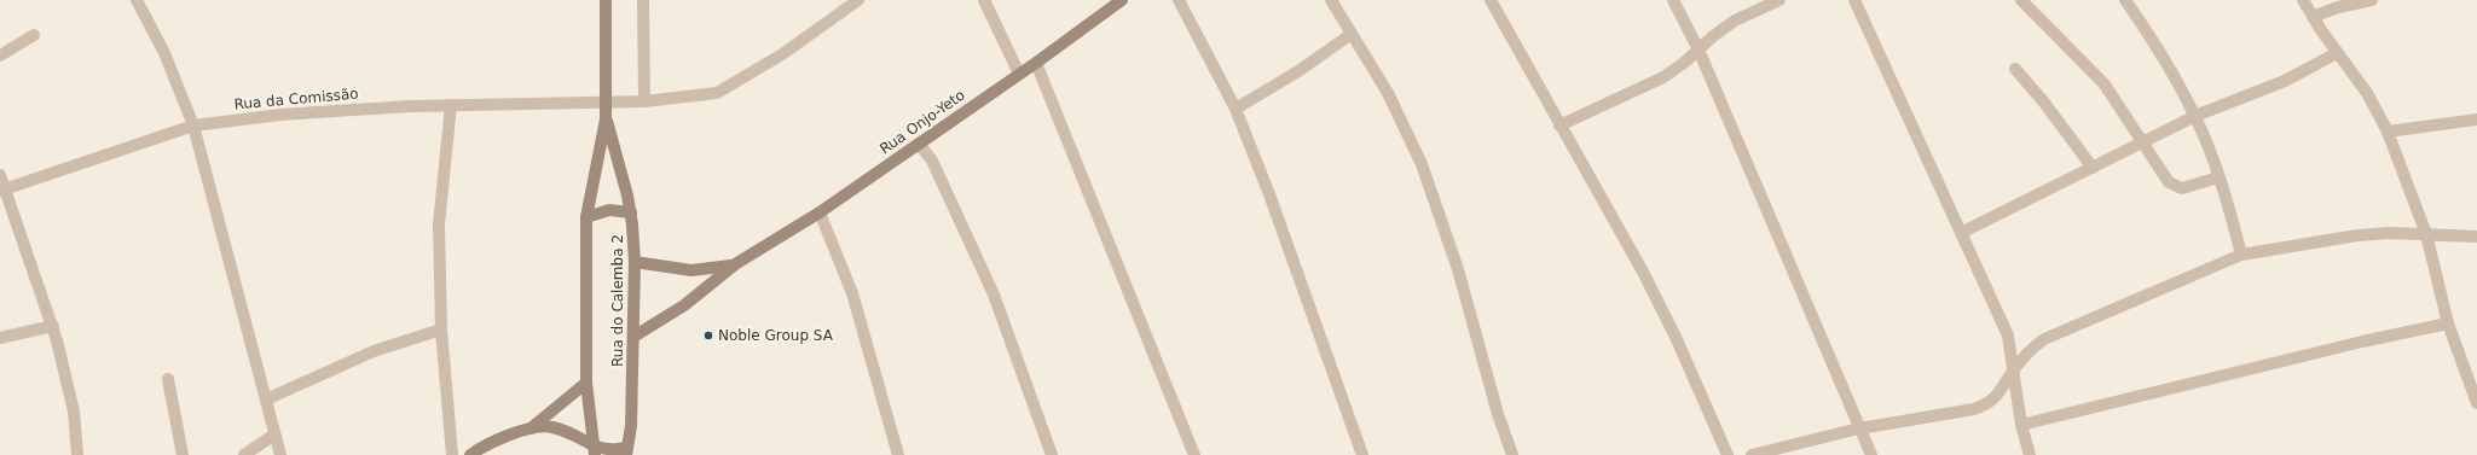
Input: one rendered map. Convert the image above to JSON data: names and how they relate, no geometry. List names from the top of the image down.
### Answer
{
  "streets": {
    "main road": ["Rua Onjo-Yeto", "Rua do Calemba 2"],
    "street": ["Rua da Comissão"]
  },
  "crossings": [
    ["Rua da Comissão", "Rua do Calemba 2"]
  ],
  "places": ["Noble Group SA"]
}
